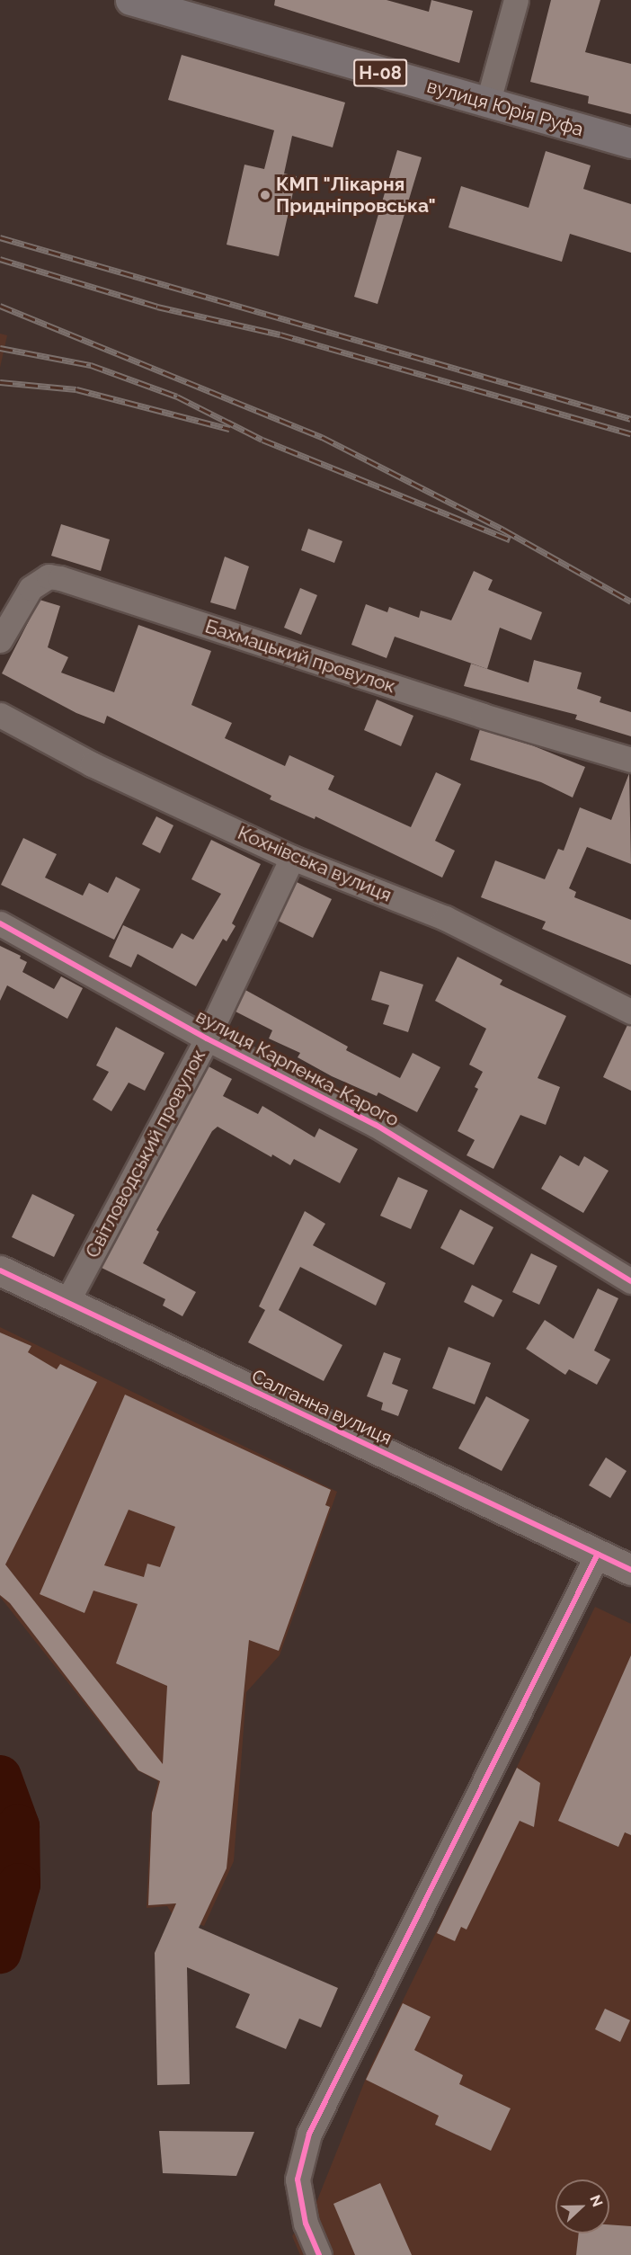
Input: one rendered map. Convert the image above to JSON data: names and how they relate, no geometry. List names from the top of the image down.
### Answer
{
  "streets": {
    "main road": ["Н-08", "вулиця Юрія Руфа"],
    "street": [
      "Бахмацький провулок",
      "Кохнівська вулиця",
      "вулиця Карпенка-Карого",
      "Світловодський провулок",
      "Салганна вулиця"
    ]
  },
  "crossings": [
    ["Кохнівська вулиця", "Світловодський провулок"],
    ["вулиця Карпенка-Карого", "Світловодський провулок"],
    ["Світловодський провулок", "Салганна вулиця"]
  ],
  "places": ["КМП \"Лікарня Придніпровська\""],
  "north": "right"
}
